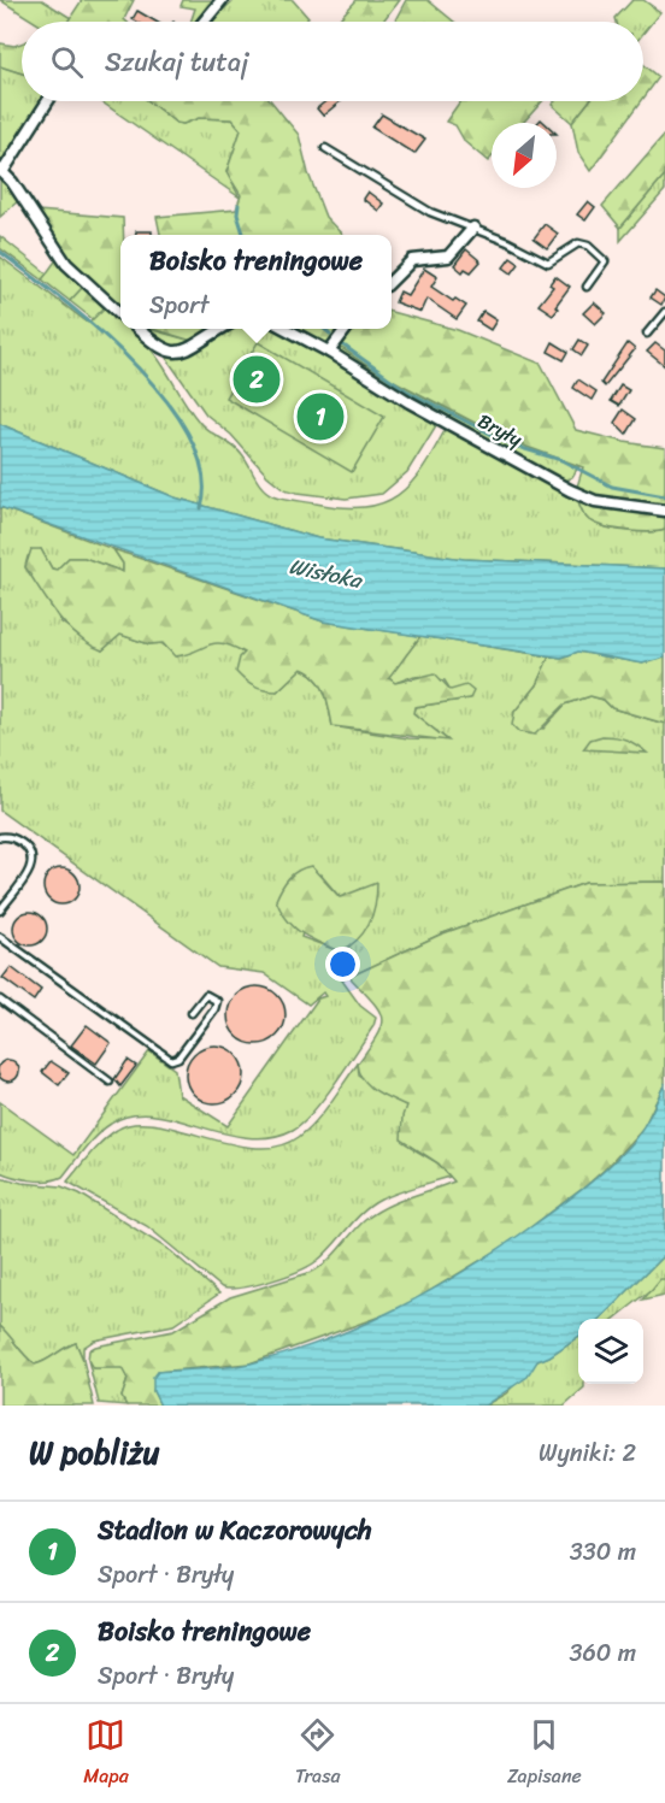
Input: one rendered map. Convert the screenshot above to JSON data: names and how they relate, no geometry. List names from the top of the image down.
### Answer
{
  "streets": {
    "street": ["Bryły"]
  },
  "water": ["Wisłoka"],
  "north": "bottom left",
  "page": {
    "search": "Szukaj tutaj",
    "popup": ["Boisko treningowe", "Sport"],
    "pins": ["2", "1"],
    "heading": ["W pobliżu", "Wyniki: 2"],
    "list": [
      {
        "mark": "1",
        "name": "Stadion w Kaczorowych",
        "note": "Sport · Bryły",
        "value": "330 m"
      },
      {
        "mark": "2",
        "name": "Boisko treningowe",
        "note": "Sport · Bryły",
        "value": "360 m"
      }
    ],
    "nav": ["Mapa", "Trasa", "Zapisane"]
  }
}
